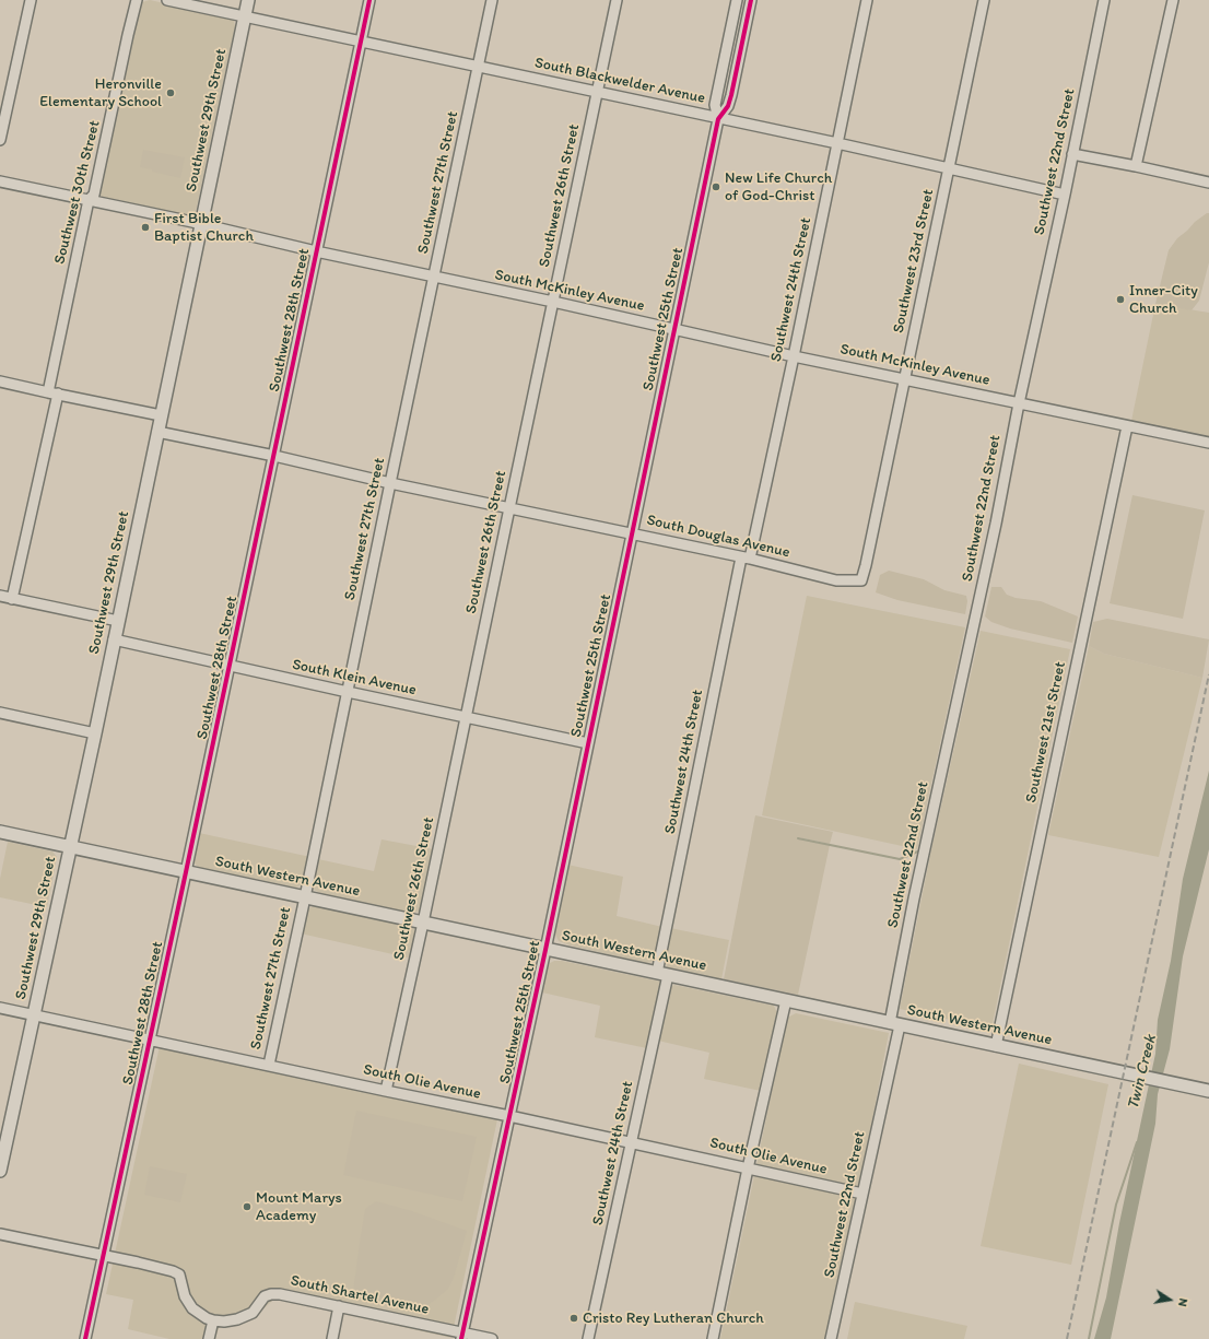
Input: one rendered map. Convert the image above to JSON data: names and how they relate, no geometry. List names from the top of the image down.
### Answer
{
  "streets": {
    "main road": ["Southwest 29th Street", "South Western Avenue"],
    "street": [
      "South Blackwelder Avenue",
      "Southwest 22nd Street",
      "Southwest 27th Street",
      "Southwest 30th Street",
      "Southwest 26th Street",
      "Southwest 23rd Street",
      "Southwest 24th Street",
      "South McKinley Avenue",
      "Southwest 25th Street",
      "Southwest 28th Street",
      "South Douglas Avenue",
      "South Klein Avenue",
      "Southwest 21st Street",
      "South Olie Avenue",
      "South Shartel Avenue"
    ]
  },
  "crossings": [
    ["South Blackwelder Avenue", "Southwest 29th Street"],
    ["South Blackwelder Avenue", "Southwest 22nd Street"],
    ["South Blackwelder Avenue", "Southwest 27th Street"],
    ["South Blackwelder Avenue", "Southwest 26th Street"],
    ["South Blackwelder Avenue", "Southwest 23rd Street"],
    ["South Blackwelder Avenue", "Southwest 24th Street"],
    ["South Blackwelder Avenue", "Southwest 25th Street"],
    ["South Blackwelder Avenue", "Southwest 28th Street"],
    ["Southwest 29th Street", "South McKinley Avenue"],
    ["Southwest 29th Street", "South Douglas Avenue"],
    ["Southwest 29th Street", "South Klein Avenue"],
    ["Southwest 29th Street", "South Western Avenue"],
    ["Southwest 29th Street", "South Olie Avenue"],
    ["Southwest 22nd Street", "South McKinley Avenue"],
    ["Southwest 22nd Street", "South Western Avenue"],
    ["Southwest 22nd Street", "South Olie Avenue"],
    ["Southwest 27th Street", "South McKinley Avenue"],
    ["Southwest 27th Street", "South Douglas Avenue"],
    ["Southwest 27th Street", "South Klein Avenue"],
    ["Southwest 27th Street", "South Western Avenue"],
    ["Southwest 27th Street", "South Olie Avenue"],
    ["Southwest 30th Street", "South McKinley Avenue"],
    ["Southwest 26th Street", "South McKinley Avenue"],
    ["Southwest 26th Street", "South Douglas Avenue"],
    ["Southwest 26th Street", "South Klein Avenue"],
    ["Southwest 26th Street", "South Western Avenue"],
    ["Southwest 26th Street", "South Olie Avenue"],
    ["Southwest 23rd Street", "South McKinley Avenue"],
    ["Southwest 23rd Street", "South Douglas Avenue"],
    ["Southwest 24th Street", "South McKinley Avenue"],
    ["Southwest 24th Street", "South Douglas Avenue"],
    ["Southwest 24th Street", "South Western Avenue"],
    ["Southwest 24th Street", "South Olie Avenue"],
    ["South McKinley Avenue", "Southwest 25th Street"],
    ["South McKinley Avenue", "Southwest 28th Street"],
    ["South McKinley Avenue", "Southwest 21st Street"],
    ["Southwest 25th Street", "South Douglas Avenue"],
    ["Southwest 25th Street", "South Klein Avenue"],
    ["Southwest 25th Street", "South Western Avenue"],
    ["Southwest 25th Street", "South Olie Avenue"],
    ["Southwest 25th Street", "South Shartel Avenue"],
    ["Southwest 28th Street", "South Douglas Avenue"],
    ["Southwest 28th Street", "South Klein Avenue"],
    ["Southwest 28th Street", "South Western Avenue"],
    ["Southwest 28th Street", "South Olie Avenue"],
    ["Southwest 21st Street", "South Western Avenue"]
  ],
  "water": ["Twin Creek"],
  "places": [
    "Heronville Elementary School",
    "New Life Church of God-Christ",
    "First Bible Baptist Church",
    "Inner-City Church",
    "Mount Marys Academy",
    "Cristo Rey Lutheran Church"
  ],
  "north": "right"
}
